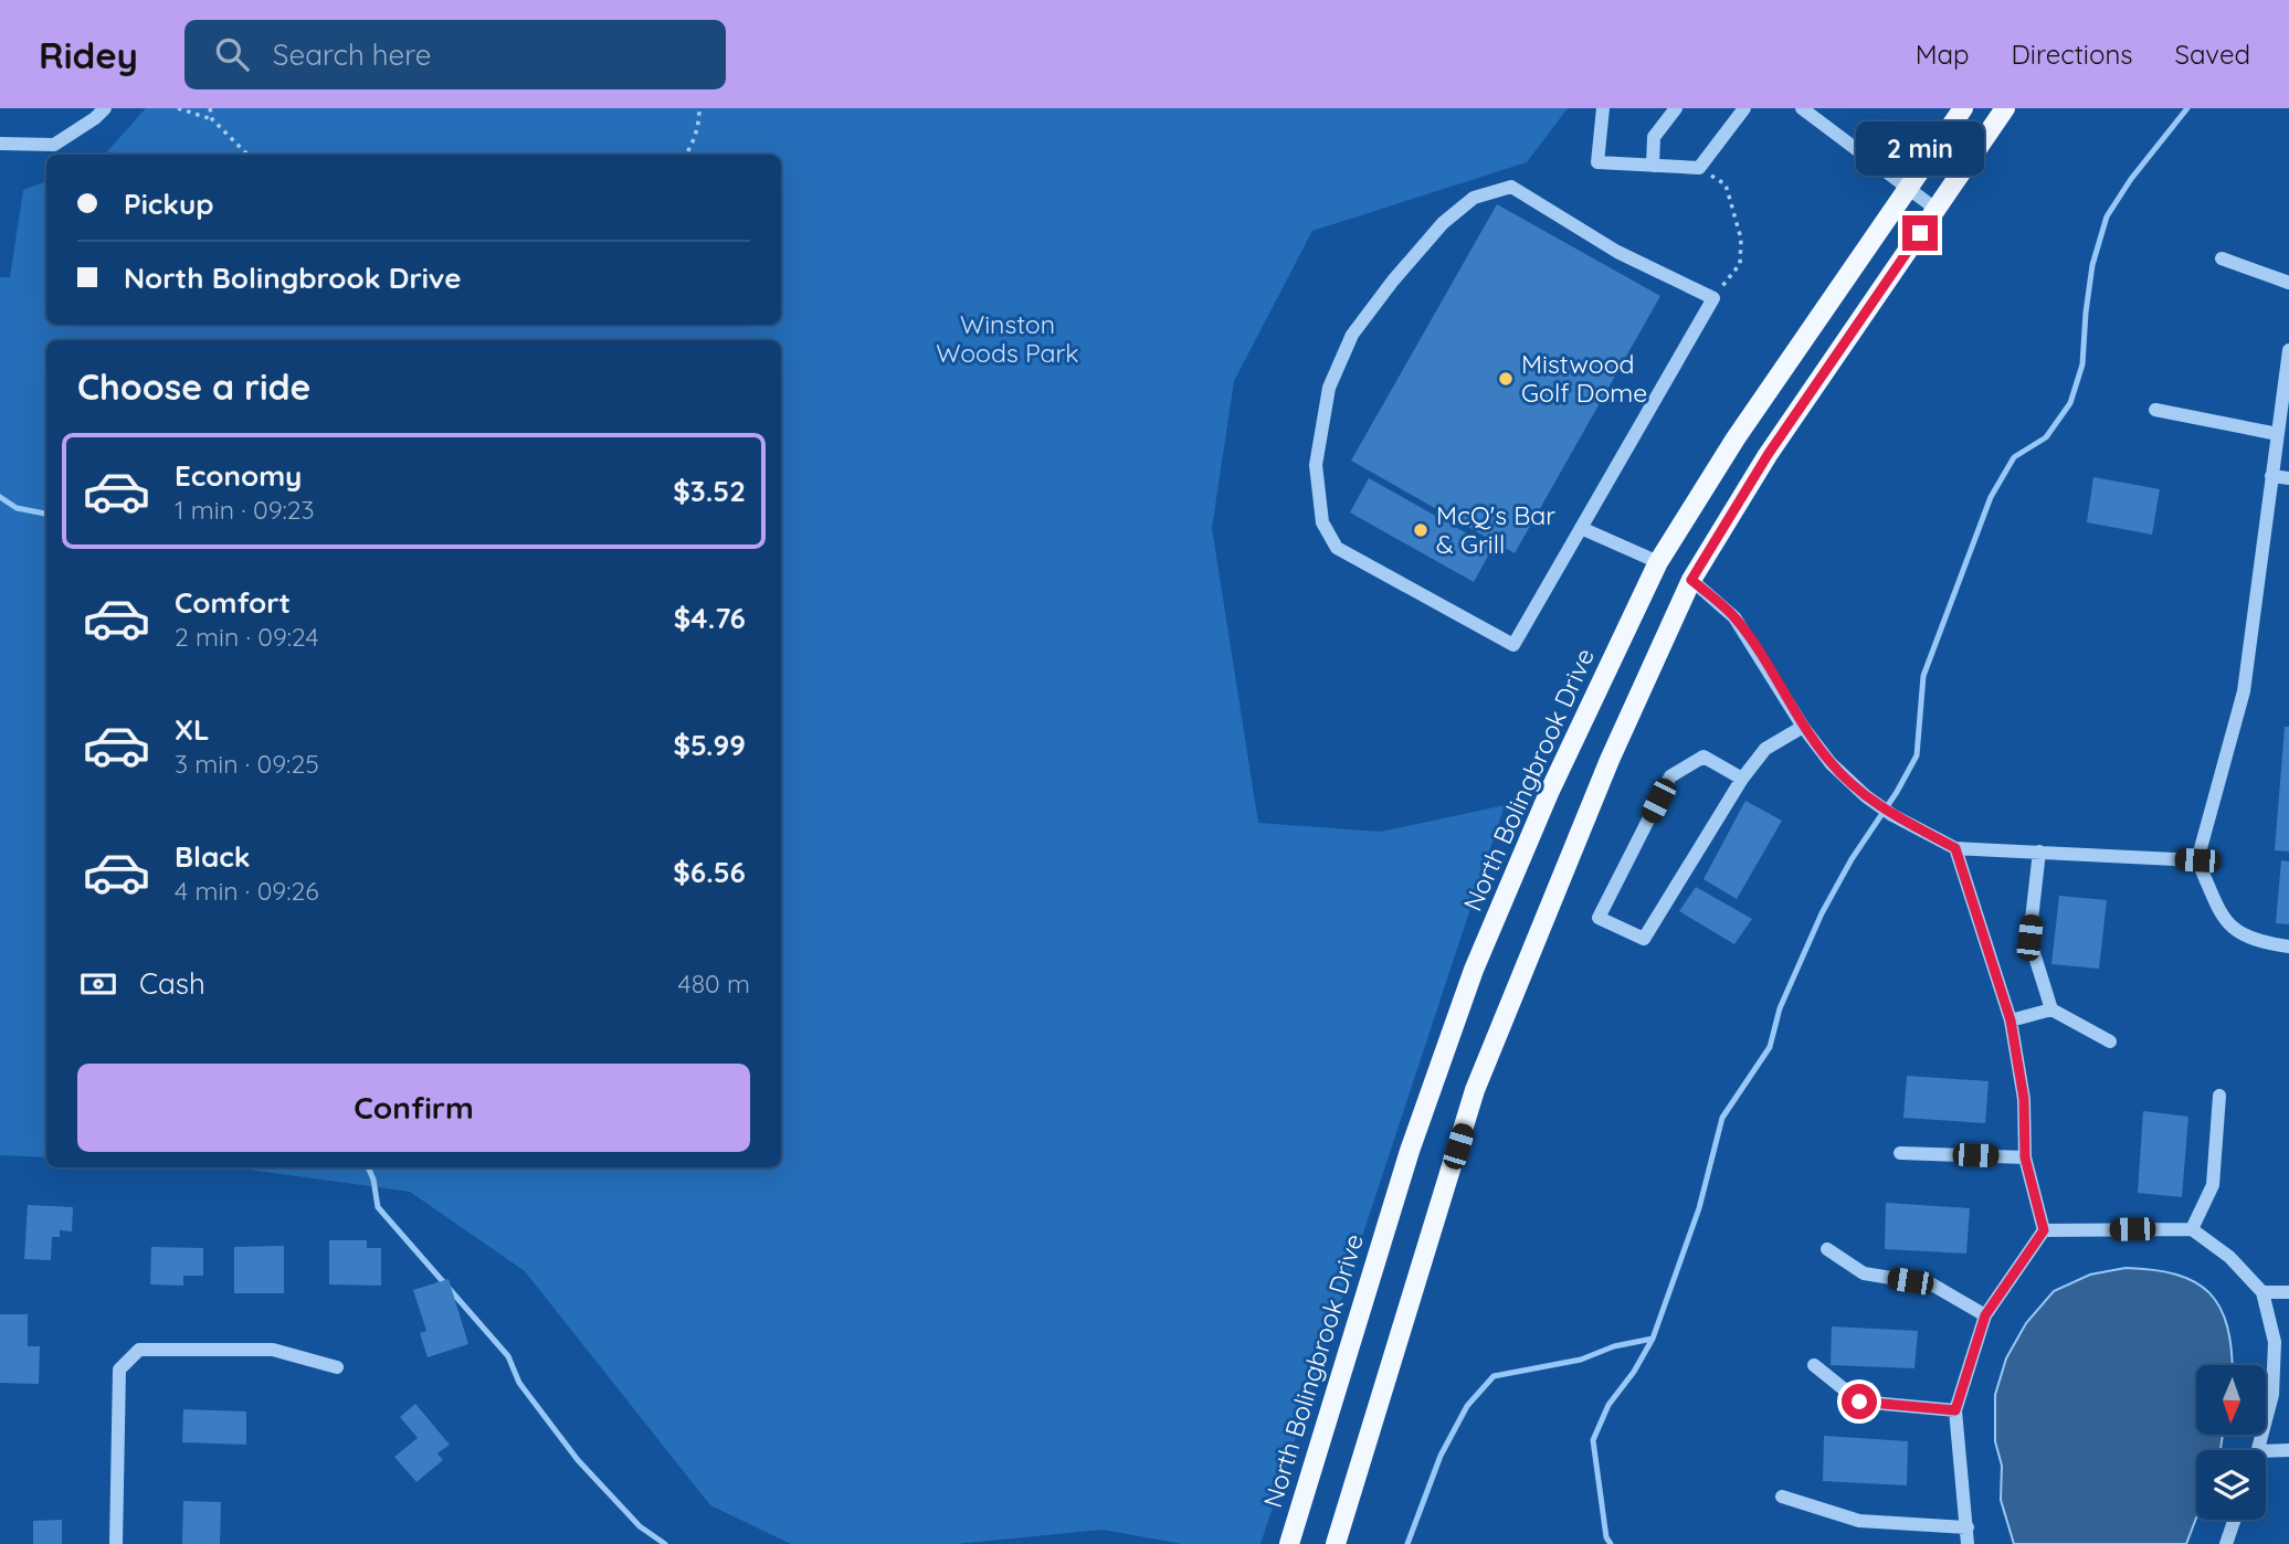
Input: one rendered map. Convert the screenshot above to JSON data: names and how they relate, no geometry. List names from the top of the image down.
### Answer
{
  "streets": {
    "main road": ["North Bolingbrook Drive"]
  },
  "parks": ["Winston Woods Park"],
  "places": ["Mistwood Golf Dome", "McQ's Bar & Grill"],
  "north": "bottom",
  "page": {
    "header": "Ridey",
    "search": "Search here",
    "nav": ["Map", "Directions", "Saved"],
    "bubble": "2 min",
    "banner": ["Pickup", "North Bolingbrook Drive"],
    "heading": "Choose a ride",
    "list": [
      {
        "name": "Economy",
        "note": "1 min · 09:23",
        "value": "$3.52"
      },
      {
        "name": "Comfort",
        "note": "2 min · 09:24",
        "value": "$4.76"
      },
      {
        "name": "XL",
        "note": "3 min · 09:25",
        "value": "$5.99"
      },
      {
        "name": "Black",
        "note": "4 min · 09:26",
        "value": "$6.56"
      }
    ],
    "pay": ["Cash", "480 m"],
    "buttons": "Confirm"
  }
}
